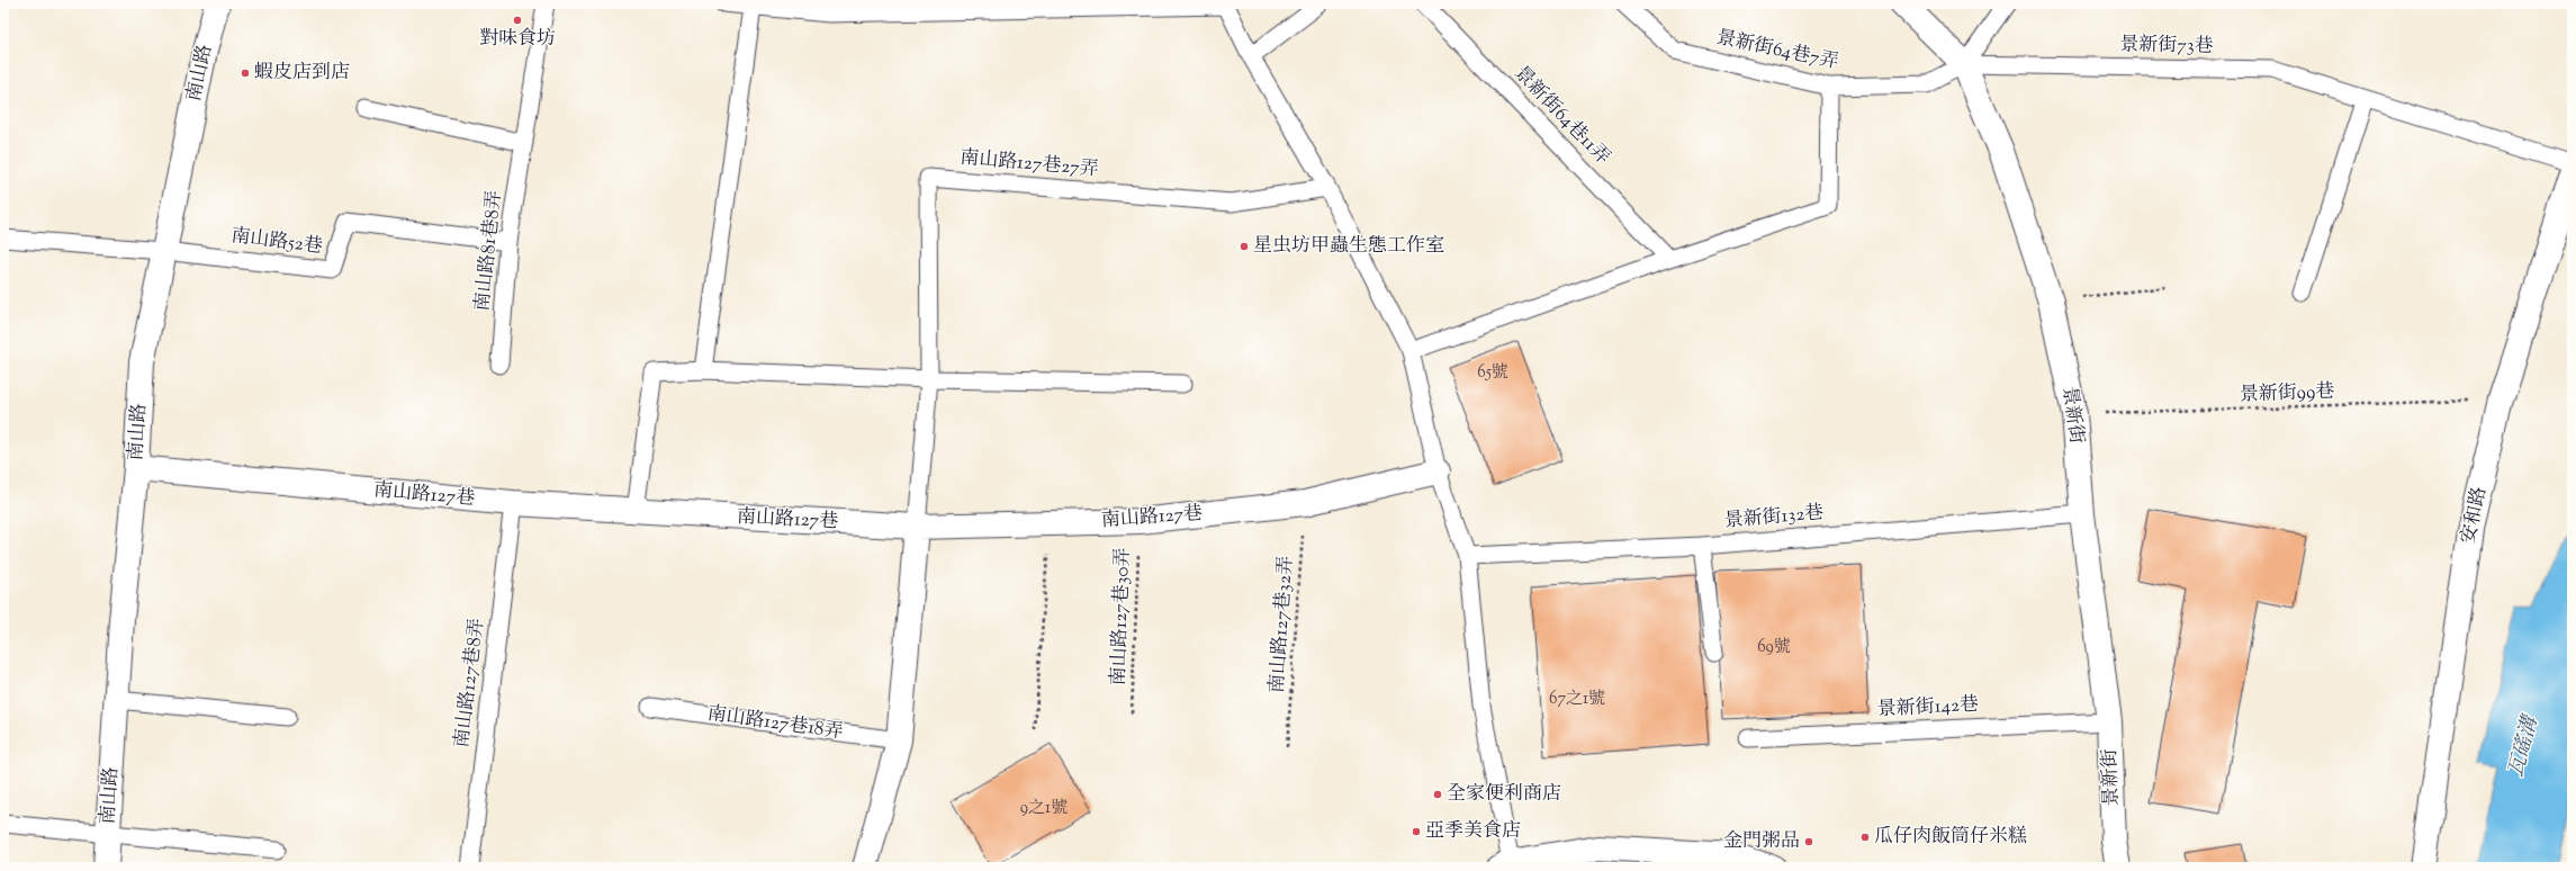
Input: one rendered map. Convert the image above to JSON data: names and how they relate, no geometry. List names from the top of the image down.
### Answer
{
  "streets": {
    "street": [
      "南山路",
      "景新街",
      "南山路127巷",
      "安和路"
    ],
    "lane": [
      "景新街73巷",
      "景新街64巷7弄",
      "景新街64巷11弄",
      "南山路127巷27弄",
      "南山路52巷",
      "南山路81巷8弄",
      "景新街132巷",
      "南山路127巷8弄",
      "景新街142巷",
      "南山路127巷18弄"
    ],
    "path": ["景新街99巷", "南山路127巷30弄", "南山路127巷32弄"]
  },
  "crossings": [
    ["景新街73巷", "景新街64巷7弄"],
    ["景新街73巷", "景新街"],
    ["景新街64巷7弄", "景新街"],
    ["南山路", "南山路52巷"],
    ["南山路", "南山路127巷"],
    ["南山路127巷27弄", "南山路127巷"],
    ["南山路52巷", "南山路81巷8弄"],
    ["景新街99巷", "景新街"],
    ["景新街99巷", "安和路"],
    ["景新街", "景新街132巷"],
    ["景新街", "景新街142巷"],
    ["南山路127巷", "南山路127巷30弄"],
    ["南山路127巷", "南山路127巷32弄"],
    ["南山路127巷", "南山路127巷8弄"]
  ],
  "water": ["瓦磘溝"],
  "places": [
    "對味食坊",
    "蝦皮店到店",
    "星虫坊甲蟲生態工作室",
    "全家便利商店",
    "亞季美食店",
    "瓜仔肉飯筒仔米糕",
    "金門粥品"
  ],
  "house_numbers": [
    "65號",
    "69號",
    "67之1號",
    "9之1號"
  ]
}
